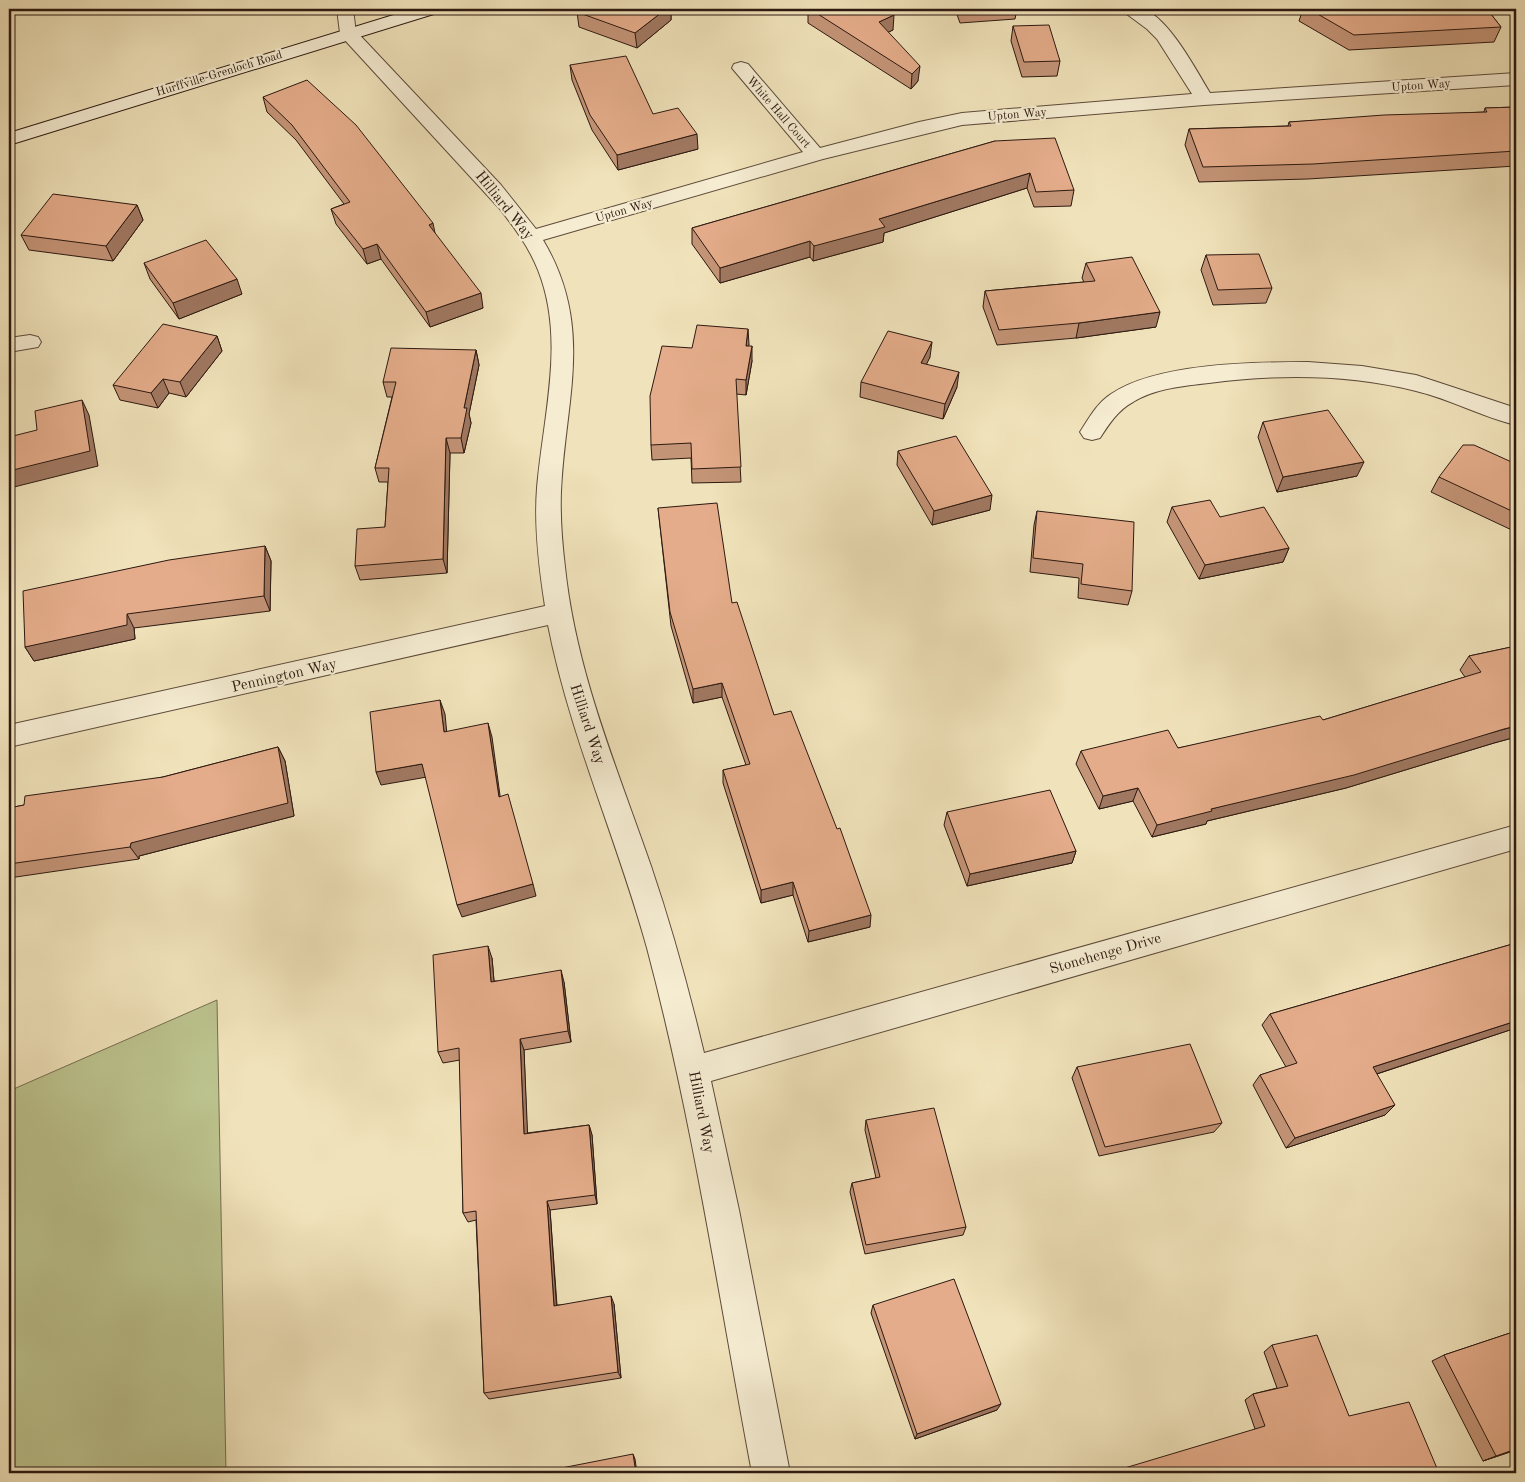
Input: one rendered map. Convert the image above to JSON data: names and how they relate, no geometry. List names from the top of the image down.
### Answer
{
  "streets": {
    "street": [
      "Hurffville-Grenloch Road",
      "Upton Way",
      "White Hall Court",
      "Hilliard Way",
      "Pennington Way",
      "Stonehenge Drive"
    ]
  },
  "crossings": [
    ["Hurffville-Grenloch Road", "Hilliard Way"],
    ["Upton Way", "White Hall Court"],
    ["Upton Way", "Hilliard Way"],
    ["Hilliard Way", "Pennington Way"],
    ["Hilliard Way", "Stonehenge Drive"]
  ]
}
